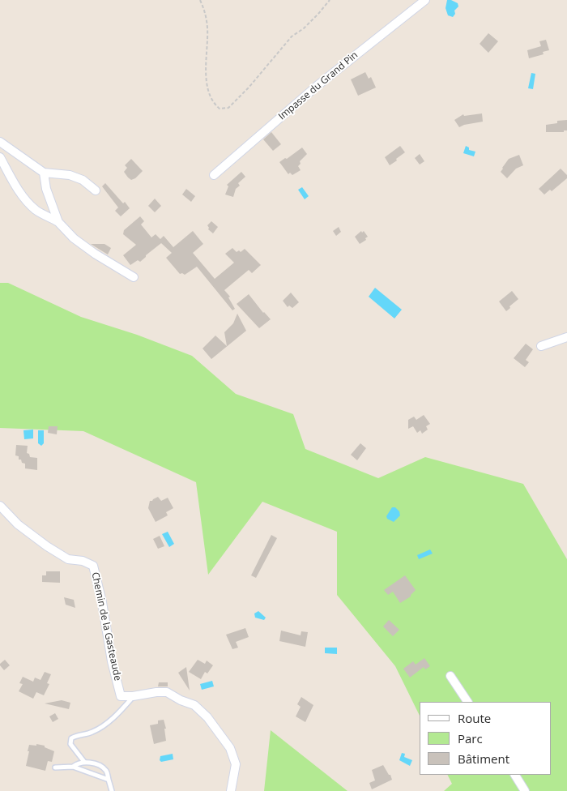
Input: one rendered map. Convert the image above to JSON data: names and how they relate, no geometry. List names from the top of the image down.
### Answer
{
  "streets": {
    "street": ["Impasse du Grand Pin", "Chemin de la Gasteaude"]
  },
  "legend": ["Route", "Parc", "Bâtiment"]
}
